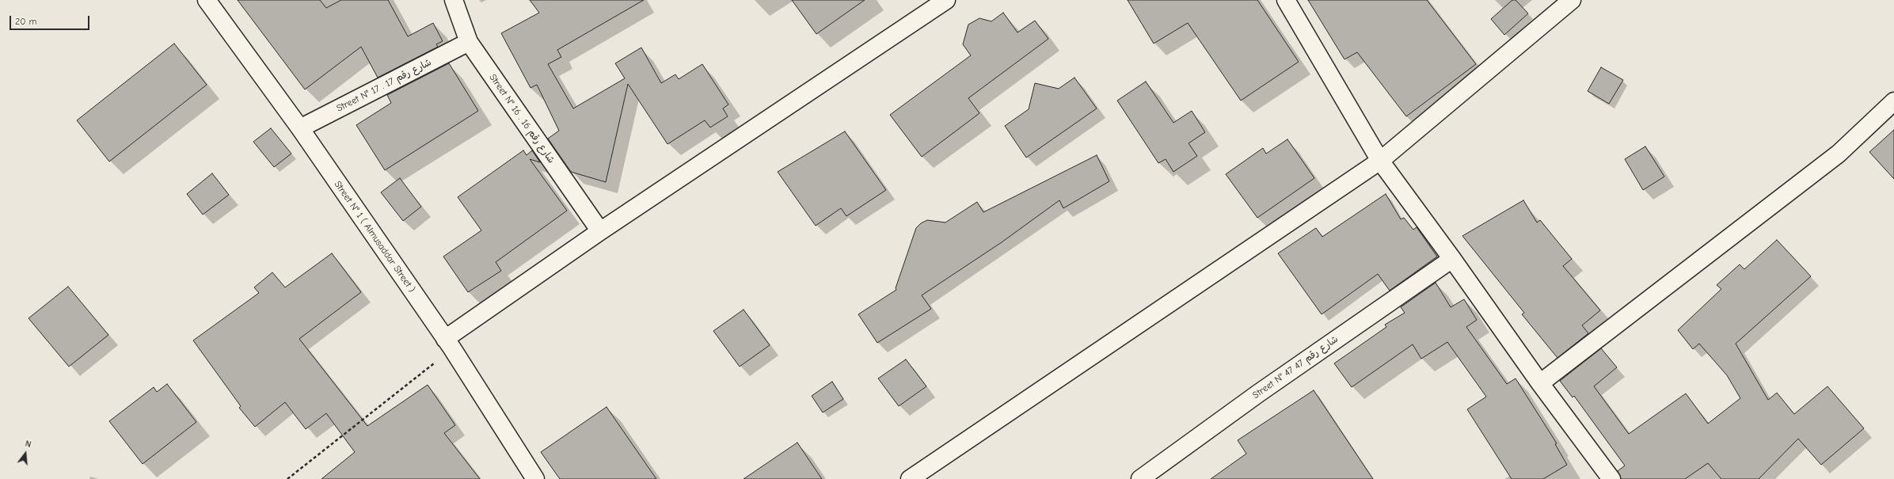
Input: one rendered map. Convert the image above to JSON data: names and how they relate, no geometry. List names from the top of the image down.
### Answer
{
  "streets": {
    "street": [
      "Street N° 17 . شارع رقم 17",
      "Street N° 16 . شارع رقم 16",
      "Street N° 1 ( Almusaddar Street )",
      "Street N° 47 شارع رقم 47"
    ]
  },
  "crossings": [
    ["Street N° 17 . شارع رقم 17", "Street N° 16 . شارع رقم 16"],
    ["Street N° 17 . شارع رقم 17", "Street N° 1 ( Almusaddar Street )"]
  ],
  "scale_bar": "20 m",
  "north": "top"
}
